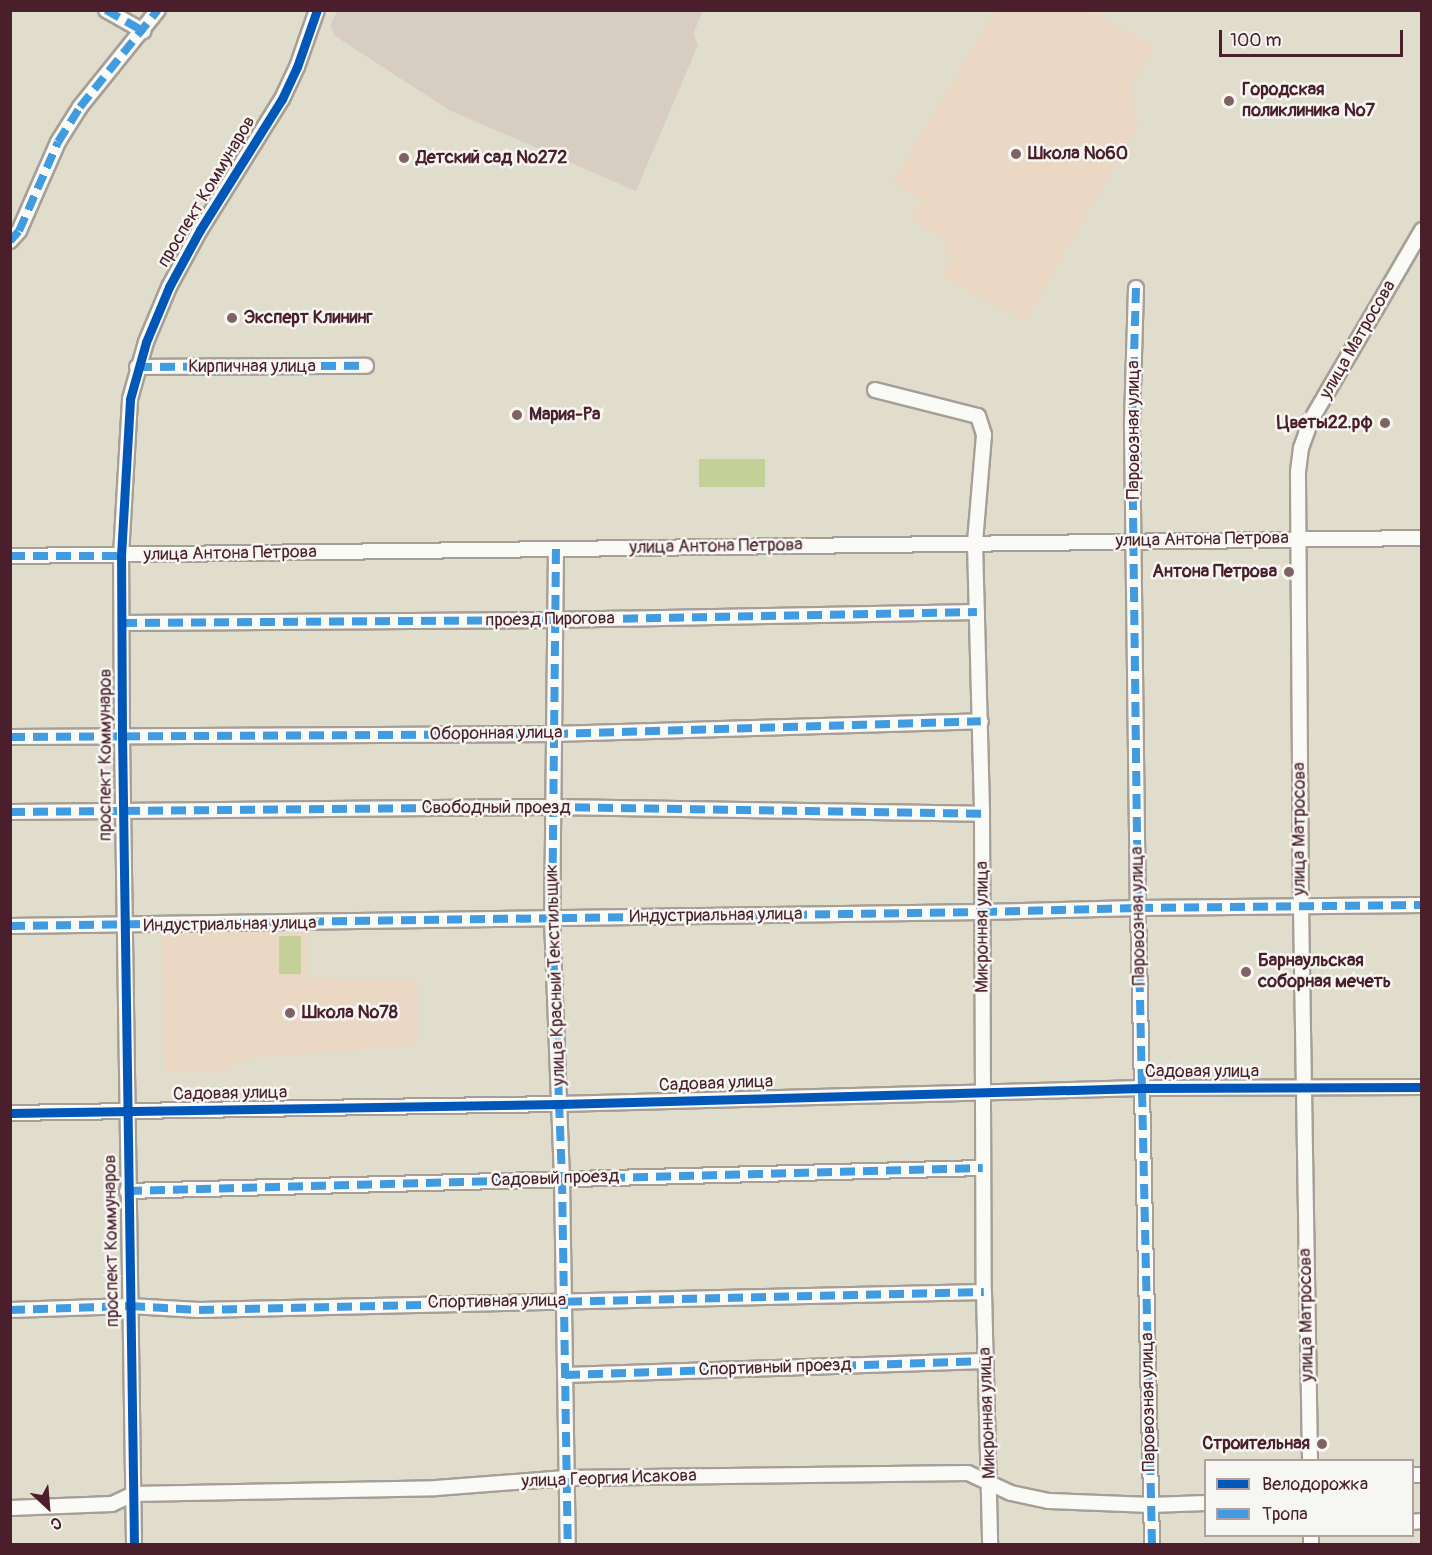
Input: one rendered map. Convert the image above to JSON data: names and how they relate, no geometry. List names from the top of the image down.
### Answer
{
  "streets": {
    "street": [
      "проспект Коммунаров",
      "улица Матросова",
      "Кирпичная улица",
      "Паровозная улица",
      "улица Антона Петрова",
      "проезд Пирогова",
      "Оборонная улица",
      "Свободный проезд",
      "Индустриальная улица",
      "Микронная улица",
      "улица Красный Текстильщик",
      "Садовая улица",
      "Садовый проезд",
      "Спортивная улица",
      "Спортивный проезд",
      "улица Георгия Исакова"
    ]
  },
  "crossings": [
    ["проспект Коммунаров", "Кирпичная улица"],
    ["проспект Коммунаров", "улица Антона Петрова"],
    ["проспект Коммунаров", "проезд Пирогова"],
    ["проспект Коммунаров", "Оборонная улица"],
    ["проспект Коммунаров", "Свободный проезд"],
    ["проспект Коммунаров", "Индустриальная улица"],
    ["проспект Коммунаров", "Садовая улица"],
    ["проспект Коммунаров", "Садовый проезд"],
    ["проспект Коммунаров", "Спортивная улица"],
    ["проспект Коммунаров", "улица Георгия Исакова"],
    ["улица Матросова", "улица Антона Петрова"],
    ["улица Матросова", "Индустриальная улица"],
    ["улица Матросова", "Садовая улица"],
    ["Паровозная улица", "улица Антона Петрова"],
    ["Паровозная улица", "Индустриальная улица"],
    ["Паровозная улица", "Садовая улица"],
    ["Паровозная улица", "улица Георгия Исакова"],
    ["улица Антона Петрова", "Микронная улица"],
    ["улица Антона Петрова", "улица Красный Текстильщик"],
    ["проезд Пирогова", "Микронная улица"],
    ["проезд Пирогова", "улица Красный Текстильщик"],
    ["Оборонная улица", "Микронная улица"],
    ["Оборонная улица", "улица Красный Текстильщик"],
    ["Свободный проезд", "Микронная улица"],
    ["Свободный проезд", "улица Красный Текстильщик"],
    ["Индустриальная улица", "Микронная улица"],
    ["Индустриальная улица", "улица Красный Текстильщик"],
    ["Микронная улица", "Садовая улица"],
    ["Микронная улица", "Садовый проезд"],
    ["Микронная улица", "Спортивная улица"],
    ["Микронная улица", "Спортивный проезд"],
    ["Микронная улица", "улица Георгия Исакова"],
    ["улица Красный Текстильщик", "Садовая улица"],
    ["улица Красный Текстильщик", "Садовый проезд"],
    ["улица Красный Текстильщик", "Спортивная улица"],
    ["улица Красный Текстильщик", "Спортивный проезд"],
    ["улица Красный Текстильщик", "улица Георгия Исакова"]
  ],
  "places": [
    "Городская поликлиника №7",
    "Школа №60",
    "Детский сад №272",
    "Эксперт Клининг",
    "Мария-Ра",
    "Цветы22.рф",
    "Антона Петрова",
    "Барнаульская соборная мечеть",
    "Школа №78",
    "Строительная"
  ],
  "legend": ["Велодорожка", "Тропа"],
  "scale_bar": "100 m",
  "north": "bottom right"
}
